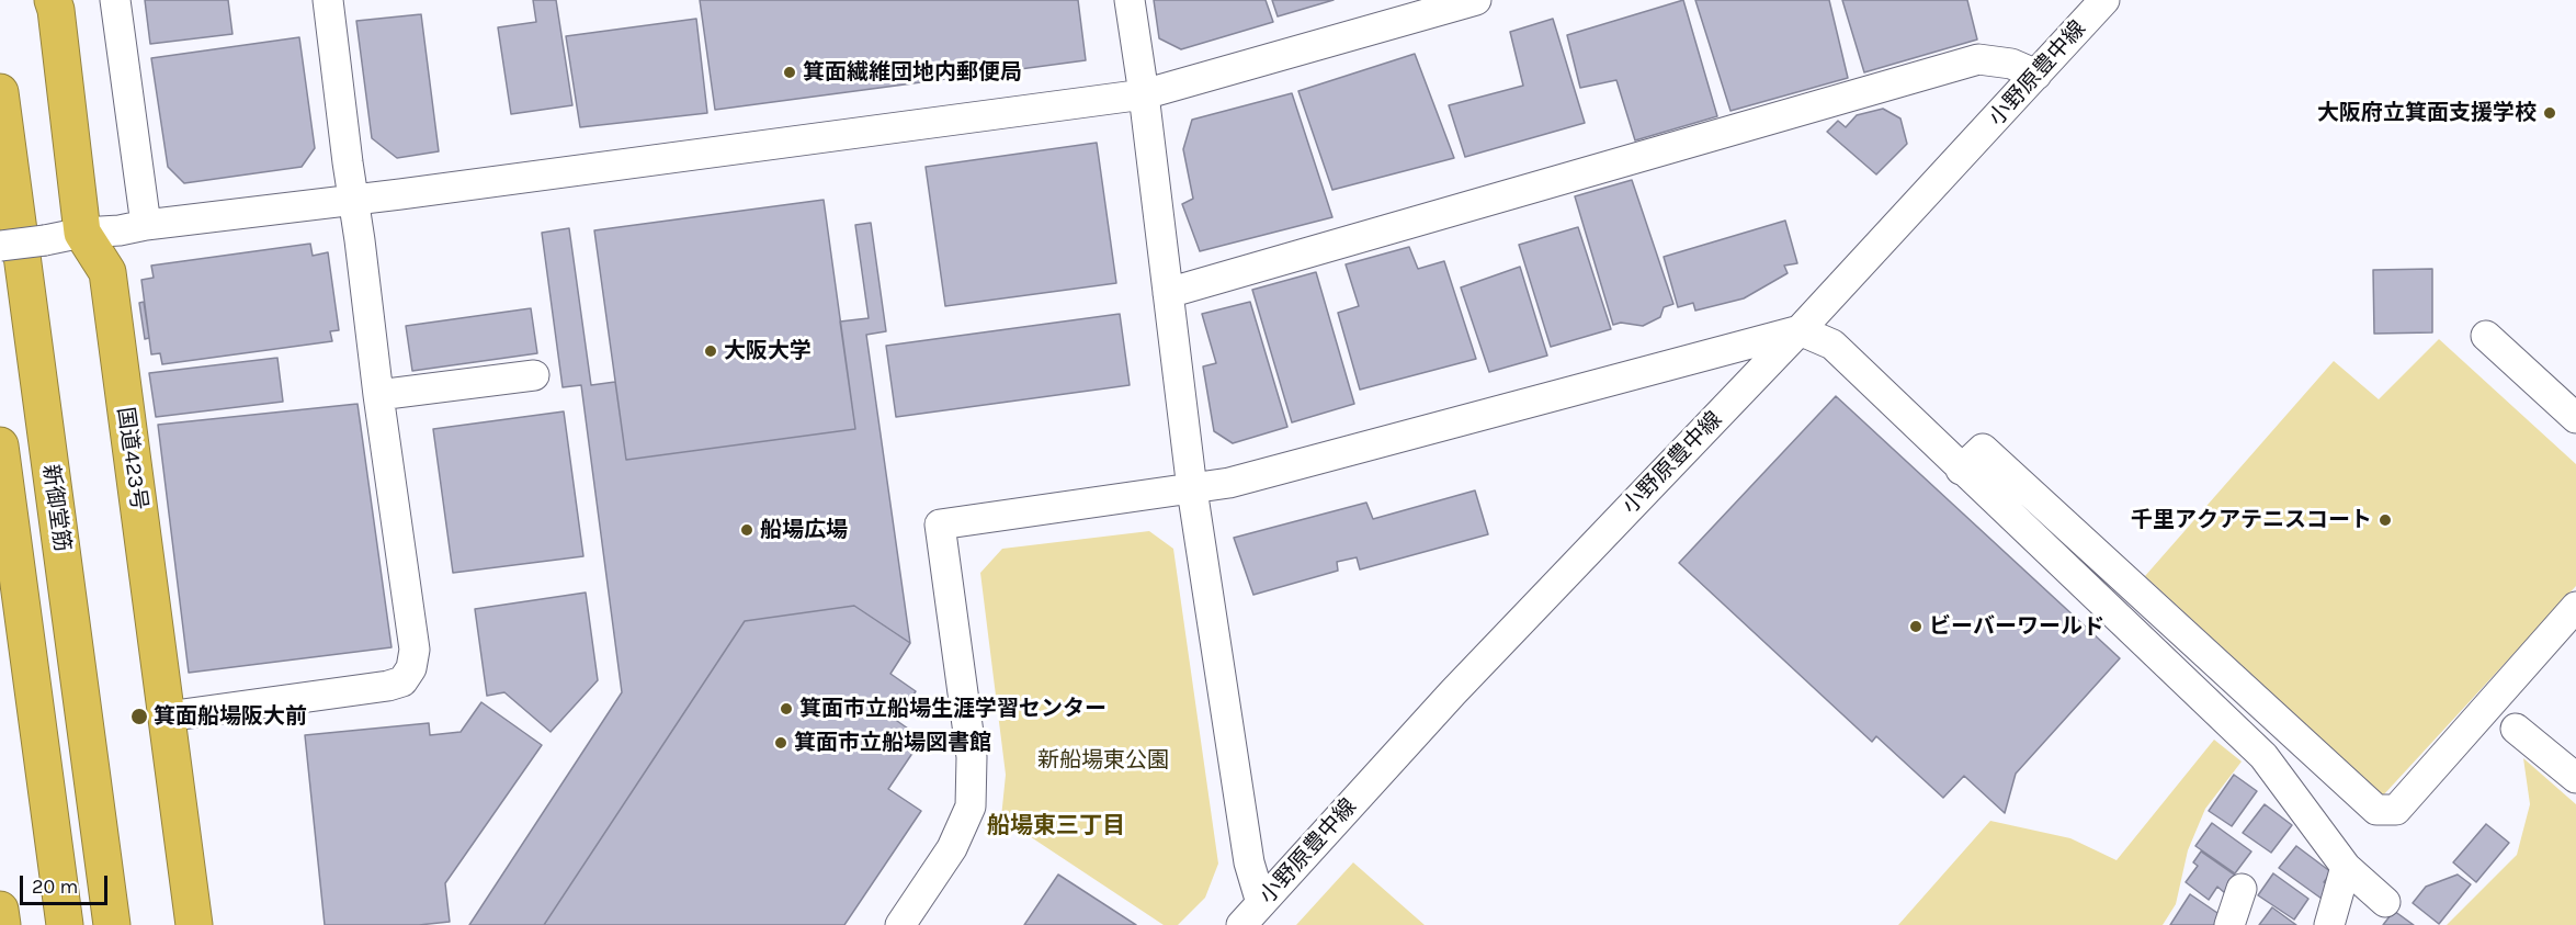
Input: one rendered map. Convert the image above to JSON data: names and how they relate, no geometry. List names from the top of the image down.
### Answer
{
  "streets": {
    "highway": ["国道423号", "新御堂筋"],
    "street": ["小野原豊中線"]
  },
  "districts": ["船場東三丁目"],
  "parks": ["新船場東公園"],
  "places": [
    "箕面繊維団地内郵便局",
    "大阪府立箕面支援学校",
    "大阪大学",
    "千里アクアテニスコート",
    "船場広場",
    "ビーバーワールド",
    "箕面市立船場生涯学習センター",
    "箕面船場阪大前",
    "箕面市立船場図書館"
  ],
  "scale_bar": "20 m"
}
